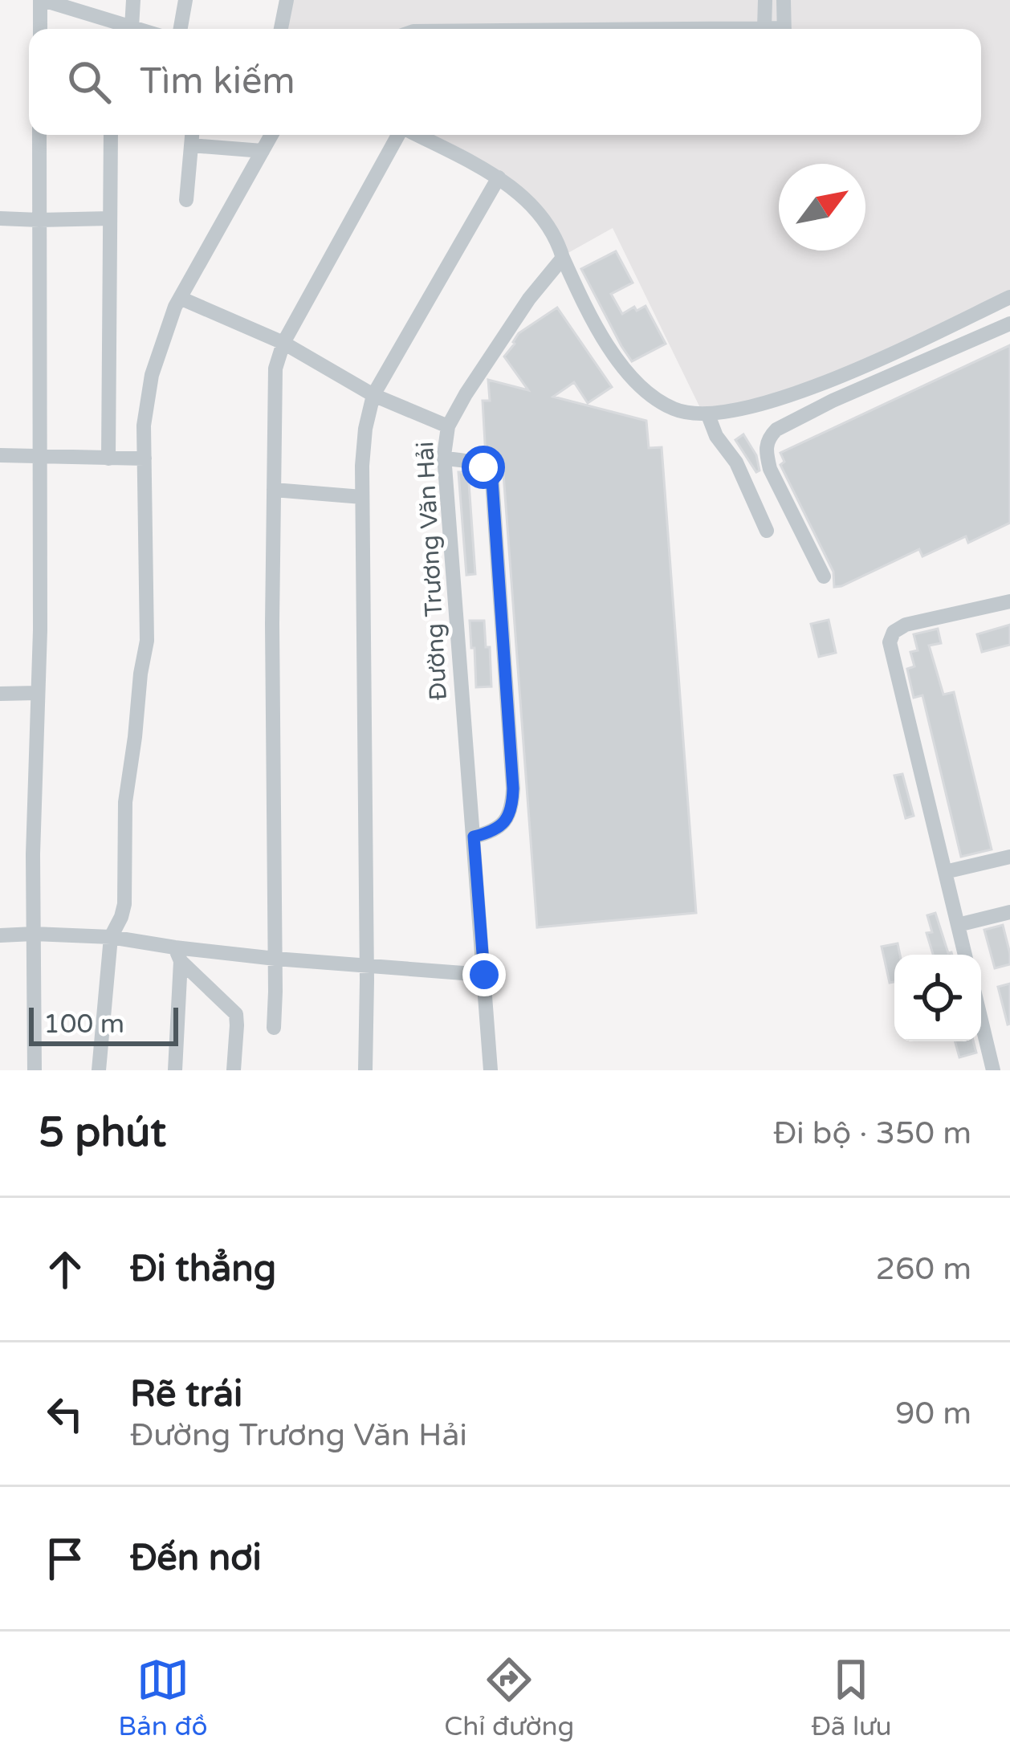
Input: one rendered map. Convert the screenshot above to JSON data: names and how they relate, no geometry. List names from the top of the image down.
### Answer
{
  "streets": {
    "street": ["Đường Trương Văn Hải"]
  },
  "scale_bar": "100 m",
  "north": "top right",
  "page": {
    "search": "Tìm kiếm",
    "scale": "100 m",
    "heading": ["5 phút", "Đi bộ · 350 m"],
    "list": [
      ["Đi thẳng", "260 m"],
      ["Rẽ trái", "Đường Trương Văn Hải", "90 m"],
      "Đến nơi"
    ],
    "nav": ["Bản đồ", "Chỉ đường", "Đã lưu"]
  }
}
